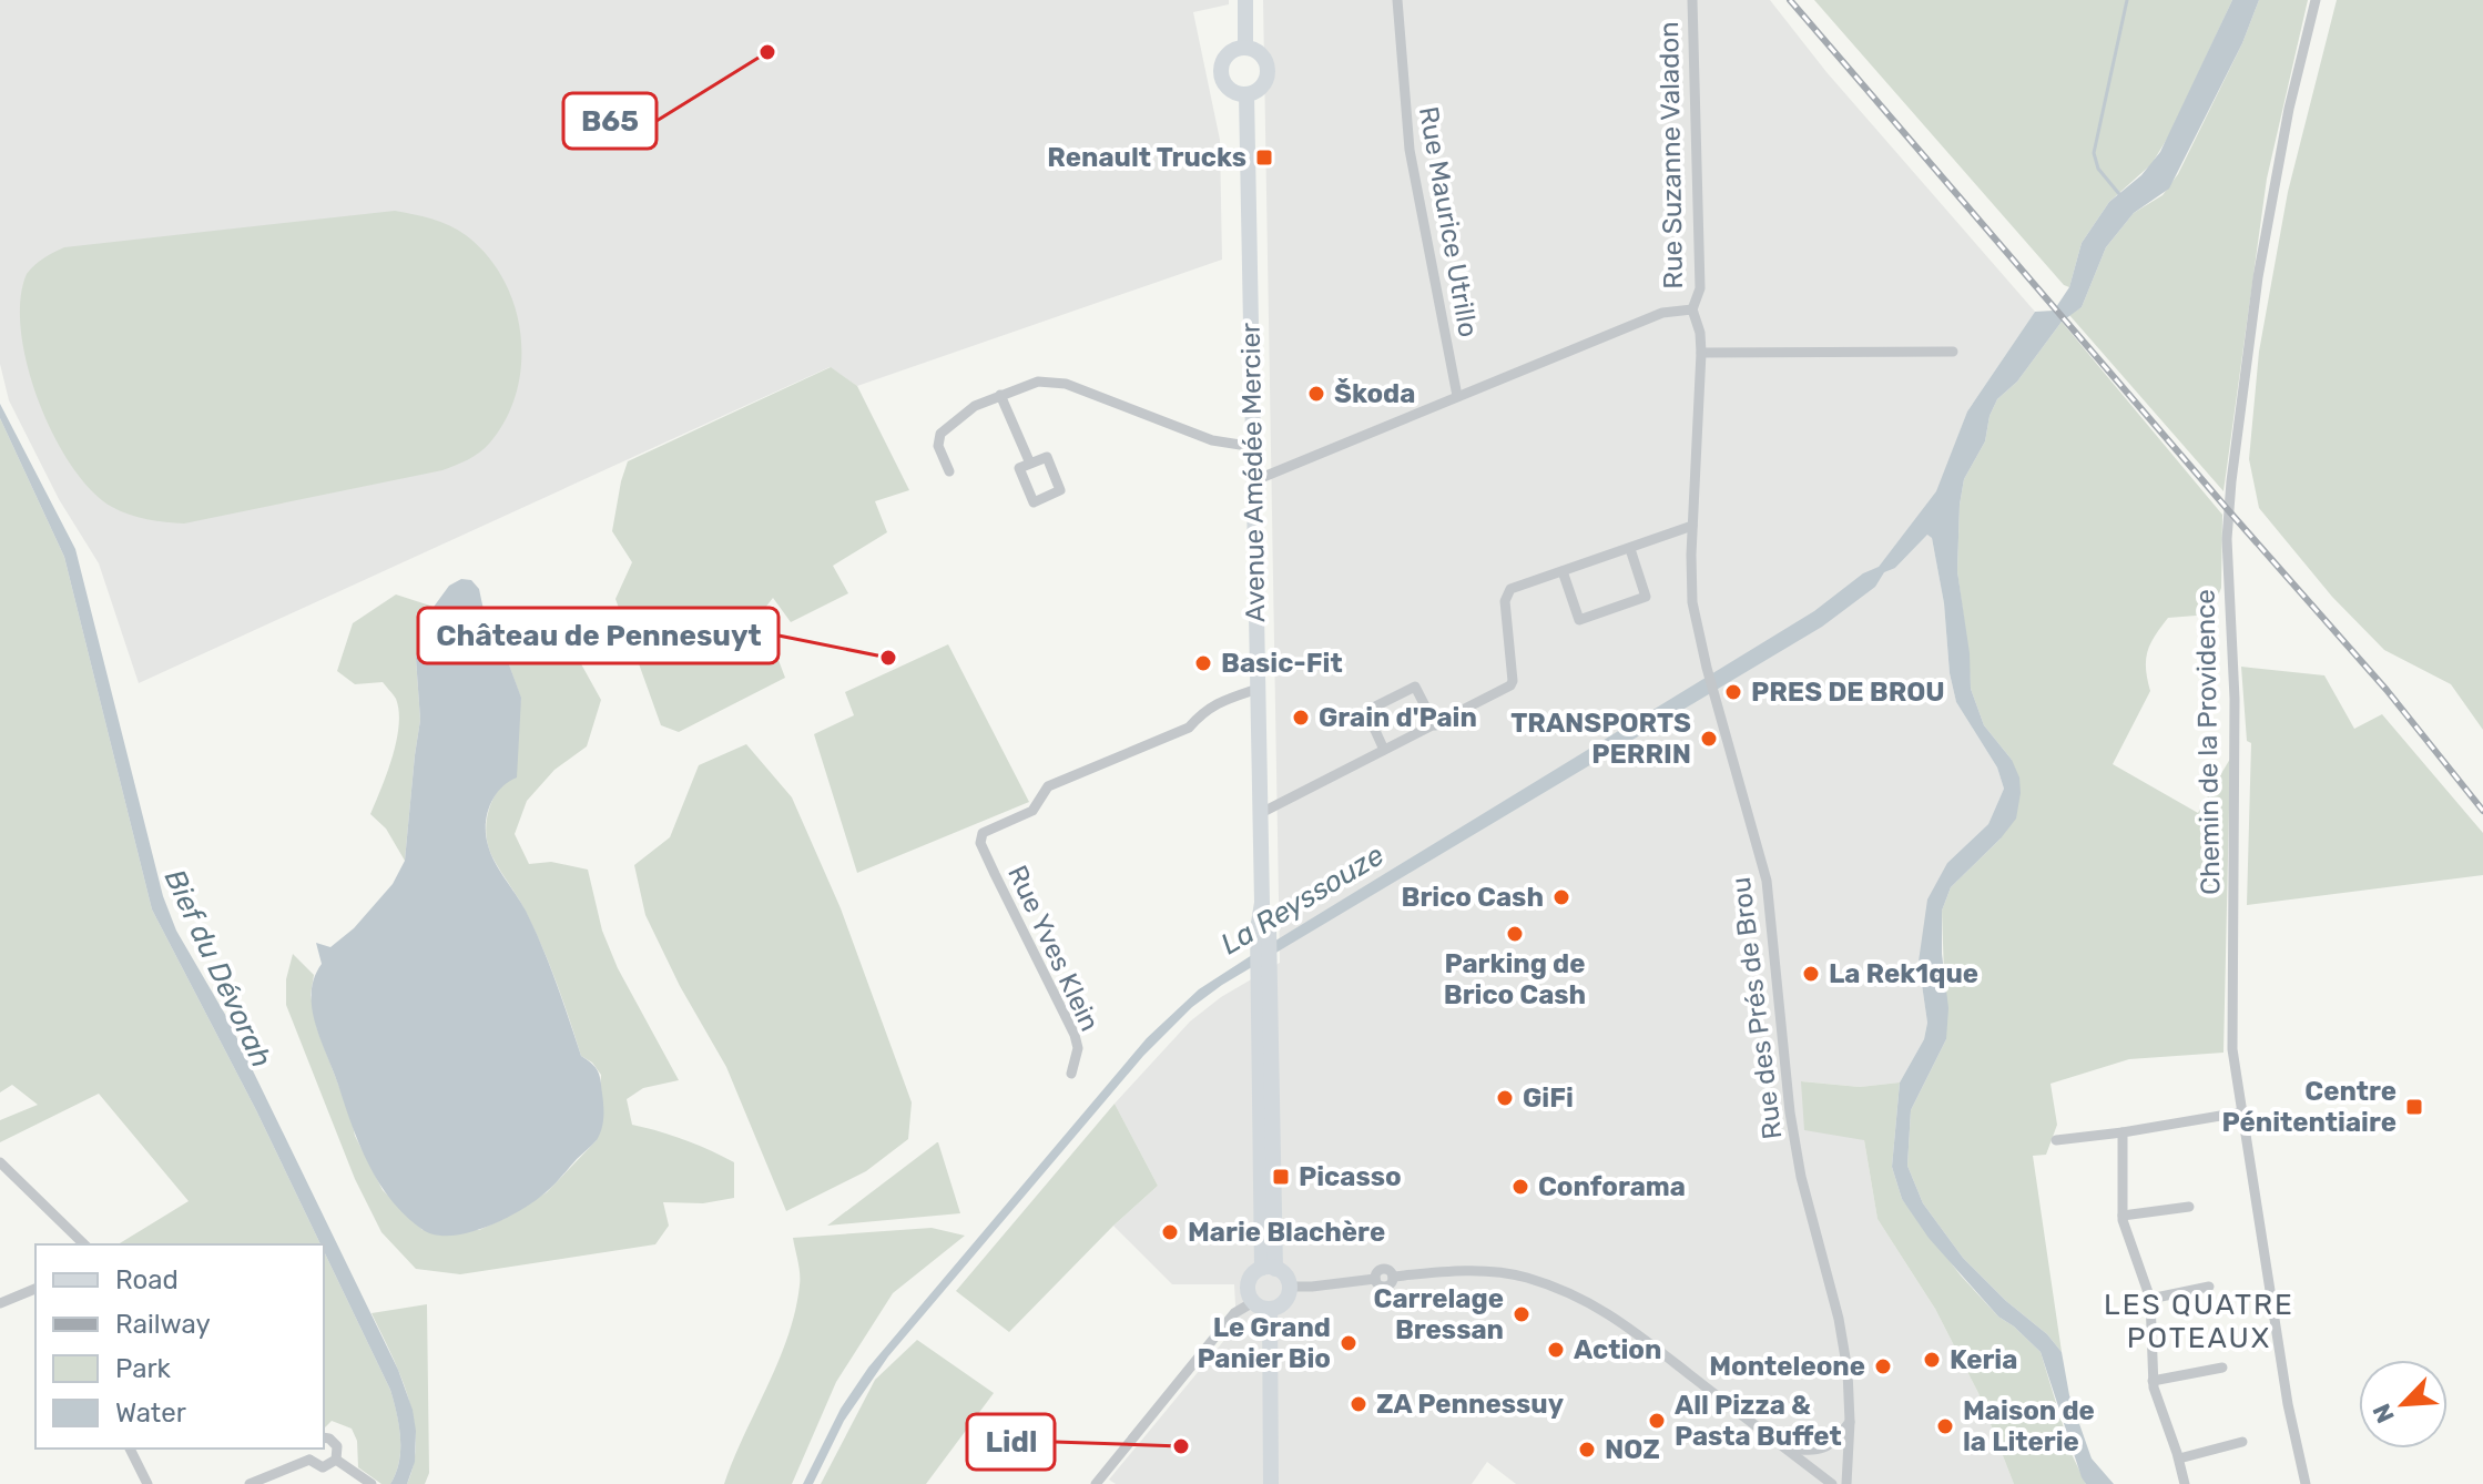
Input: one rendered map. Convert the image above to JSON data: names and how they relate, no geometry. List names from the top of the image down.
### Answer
{
  "streets": {
    "main road": ["Avenue Amédée Mercier"],
    "street": [
      "Rue Suzanne Valadon",
      "Rue Maurice Utrillo",
      "Chemin de la Providence",
      "Rue Yves Klein",
      "Rue des Prés de Brou"
    ]
  },
  "crossings": [
    ["Rue Suzanne Valadon", "Rue des Prés de Brou"],
    ["Avenue Amédée Mercier", "Rue Yves Klein"]
  ],
  "districts": ["LES QUATRE POTEAUX"],
  "water": ["La Reyssouze", "Bief du Dévorah"],
  "places": {
    "other": [
      "B65",
      "Škoda",
      "Château de Pennesuyt",
      "Basic-Fit",
      "PRES DE BROU",
      "Grain d'Pain",
      "TRANSPORTS PERRIN",
      "Brico Cash",
      "Parking de Brico Cash",
      "La Rek1que",
      "GiFi",
      "Conforama",
      "Marie Blachère",
      "Carrelage Bressan",
      "Le Grand Panier Bio",
      "Action",
      "Keria",
      "Monteleone",
      "ZA Pennessuy",
      "All Pizza & Pasta Buffet",
      "Maison de la Literie",
      "Lidl",
      "NOZ"
    ],
    "transit": ["Renault Trucks", "Centre Pénitentiaire", "Picasso"]
  },
  "legend": [
    "Road",
    "Railway",
    "Park",
    "Water"
  ],
  "north": "bottom left"
}
